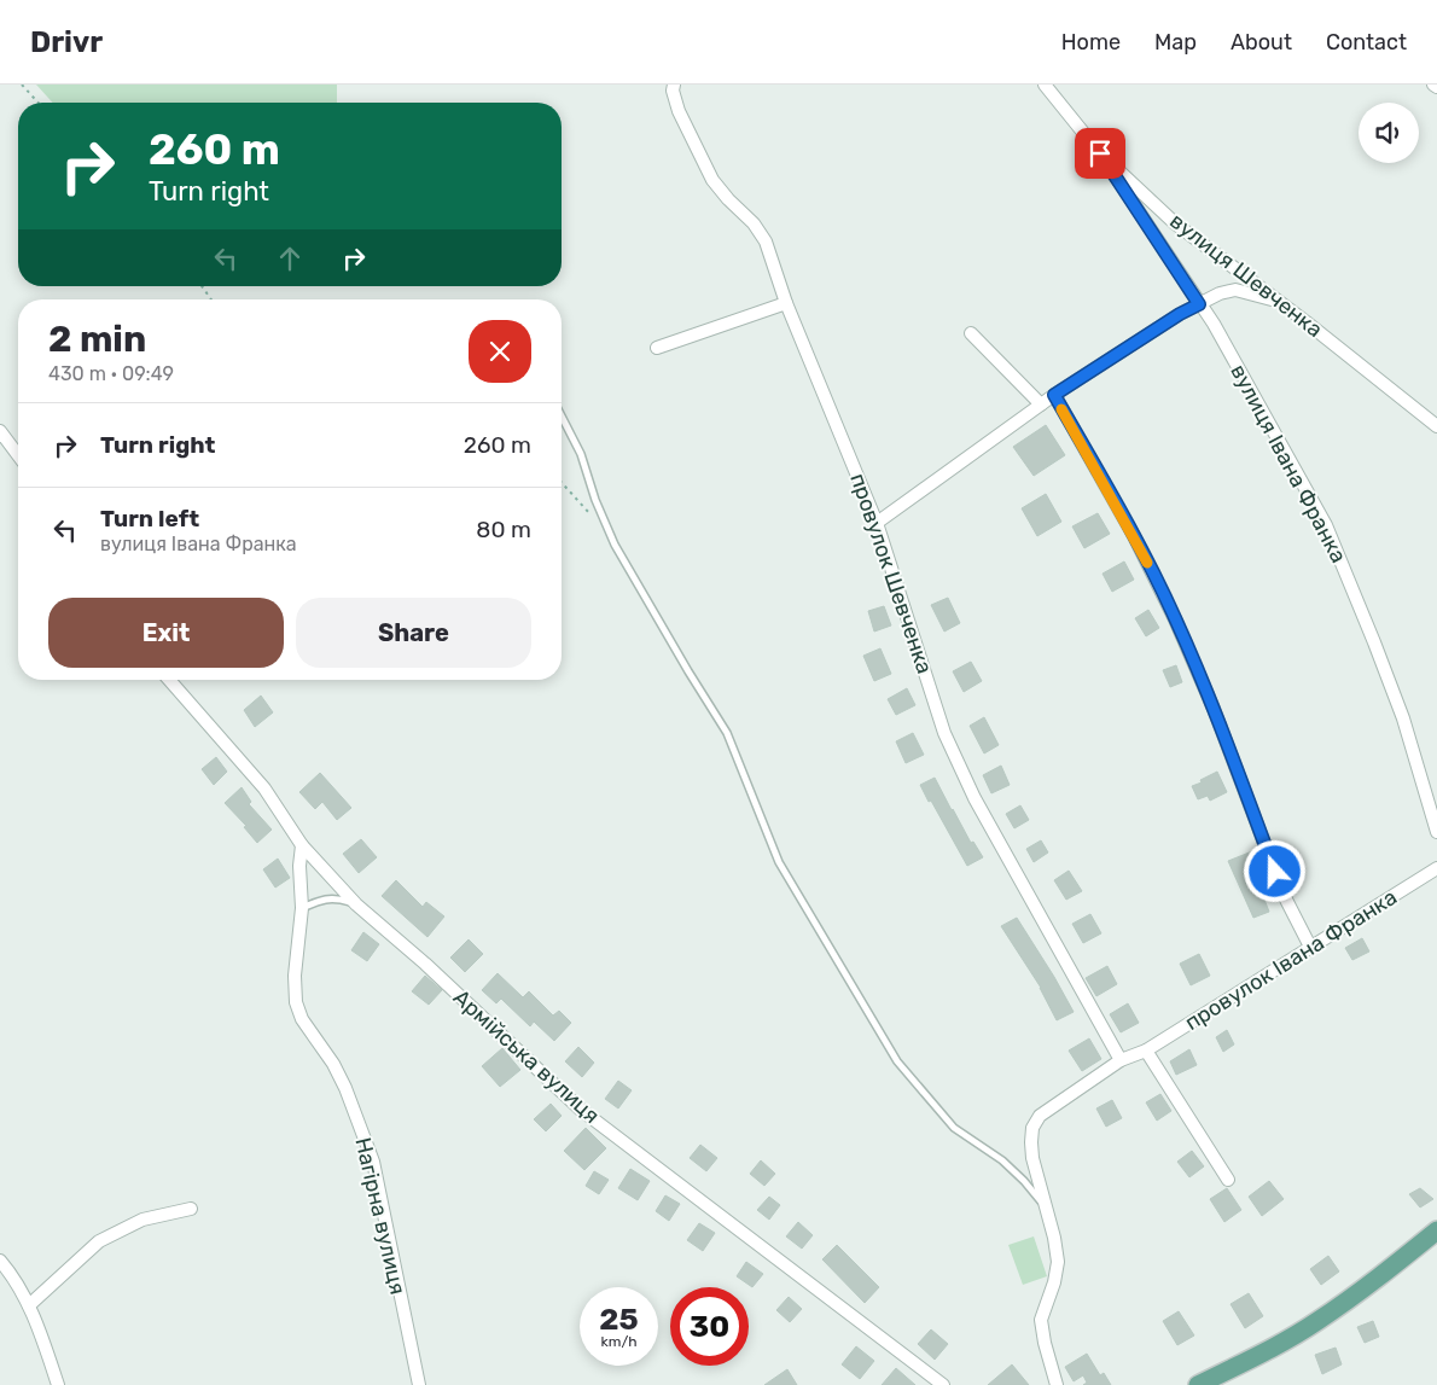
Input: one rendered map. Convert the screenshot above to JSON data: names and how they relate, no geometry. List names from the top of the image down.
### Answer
{
  "streets": {
    "street": [
      "вулиця Шевченка",
      "вулиця Івана Франка",
      "провулок Шевченка",
      "провулок Івана Франка",
      "Армійська вулиця",
      "Нагірна вулиця"
    ]
  },
  "crossings": [
    ["вулиця Шевченка", "вулиця Івана Франка"],
    ["провулок Шевченка", "провулок Івана Франка"],
    ["Армійська вулиця", "Нагірна вулиця"]
  ],
  "page": {
    "header": "Drivr",
    "nav": [
      "Home",
      "Map",
      "About",
      "Contact"
    ],
    "turn": ["260 m", "Turn right"],
    "heading": ["2 min", "430 m · 09:49"],
    "list": [
      {
        "name": "Turn right",
        "value": "260 m"
      },
      {
        "name": "Turn left",
        "note": "вулиця Івана Франка",
        "value": "80 m"
      }
    ],
    "buttons": ["Exit", "Share"],
    "speed": "25 km/h",
    "limit": "30"
  }
}
